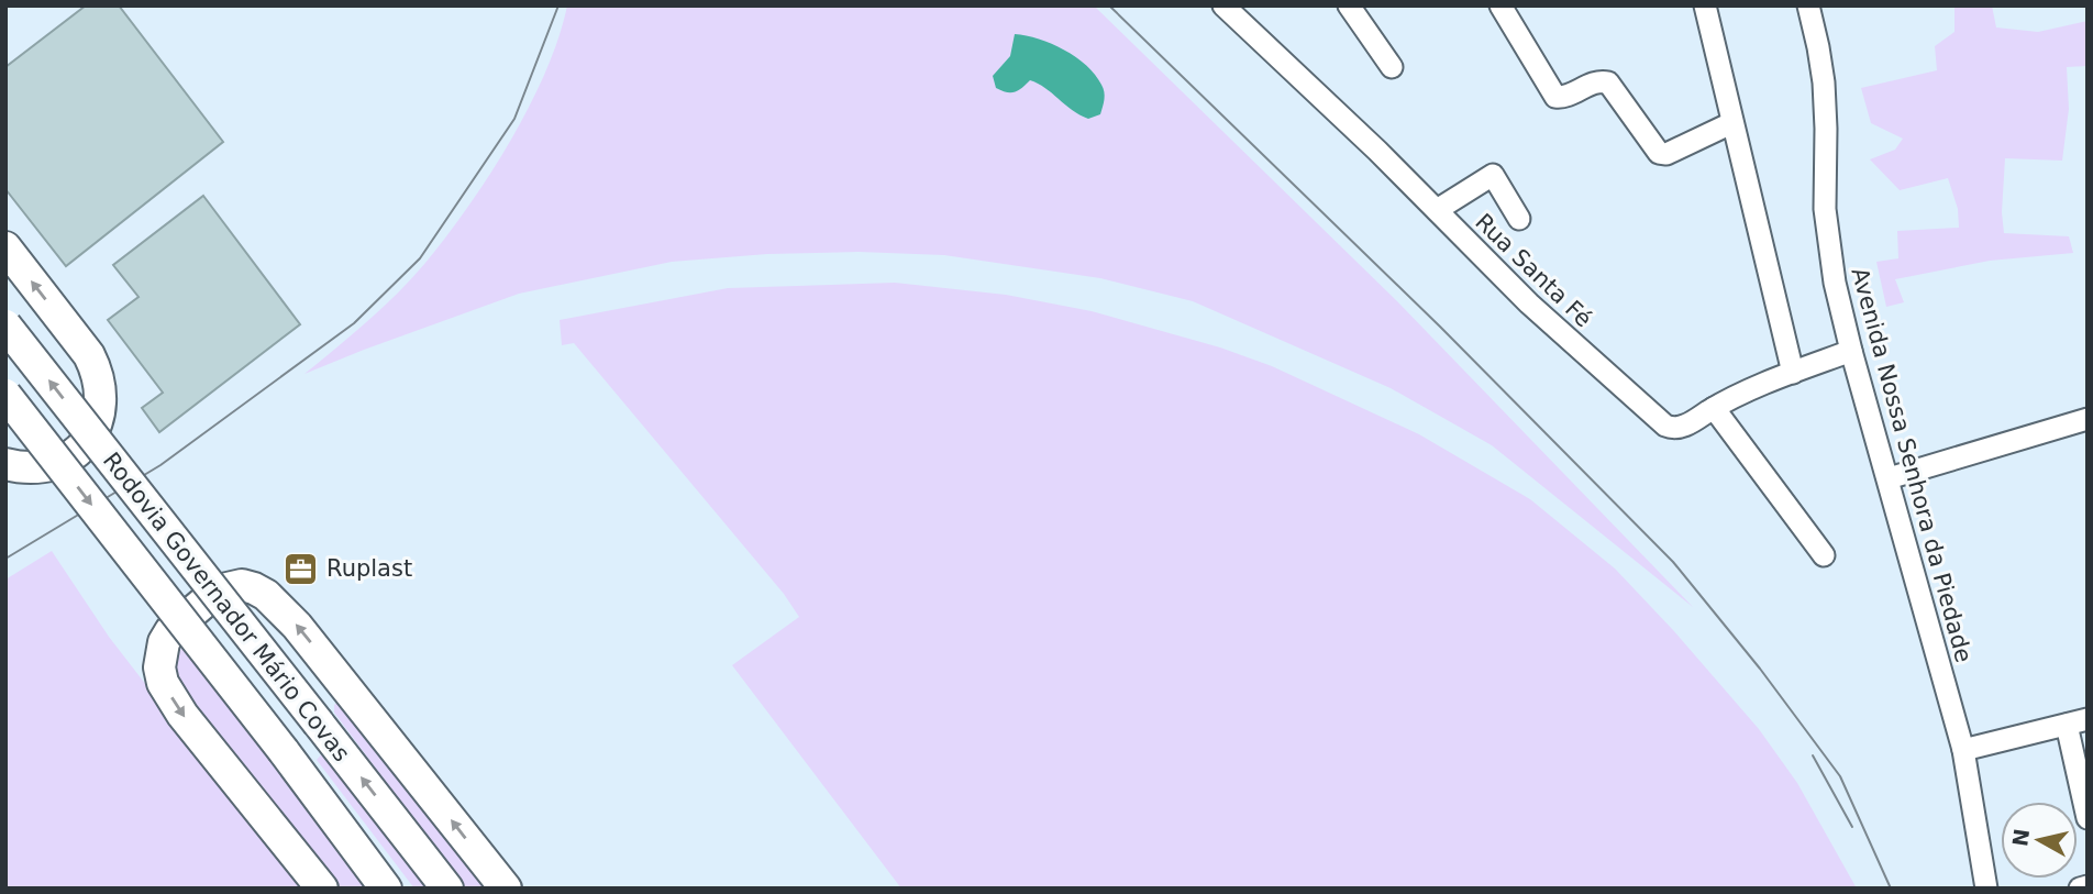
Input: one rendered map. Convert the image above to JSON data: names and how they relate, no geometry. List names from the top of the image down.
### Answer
{
  "streets": {
    "highway": ["Rodovia Governador Mário Covas"],
    "street": ["Rua Santa Fé", "Avenida Nossa Senhora da Piedade"]
  },
  "crossings": [
    ["Rua Santa Fé", "Avenida Nossa Senhora da Piedade"]
  ],
  "places": {
    "office": ["Ruplast"]
  },
  "north": "left"
}
